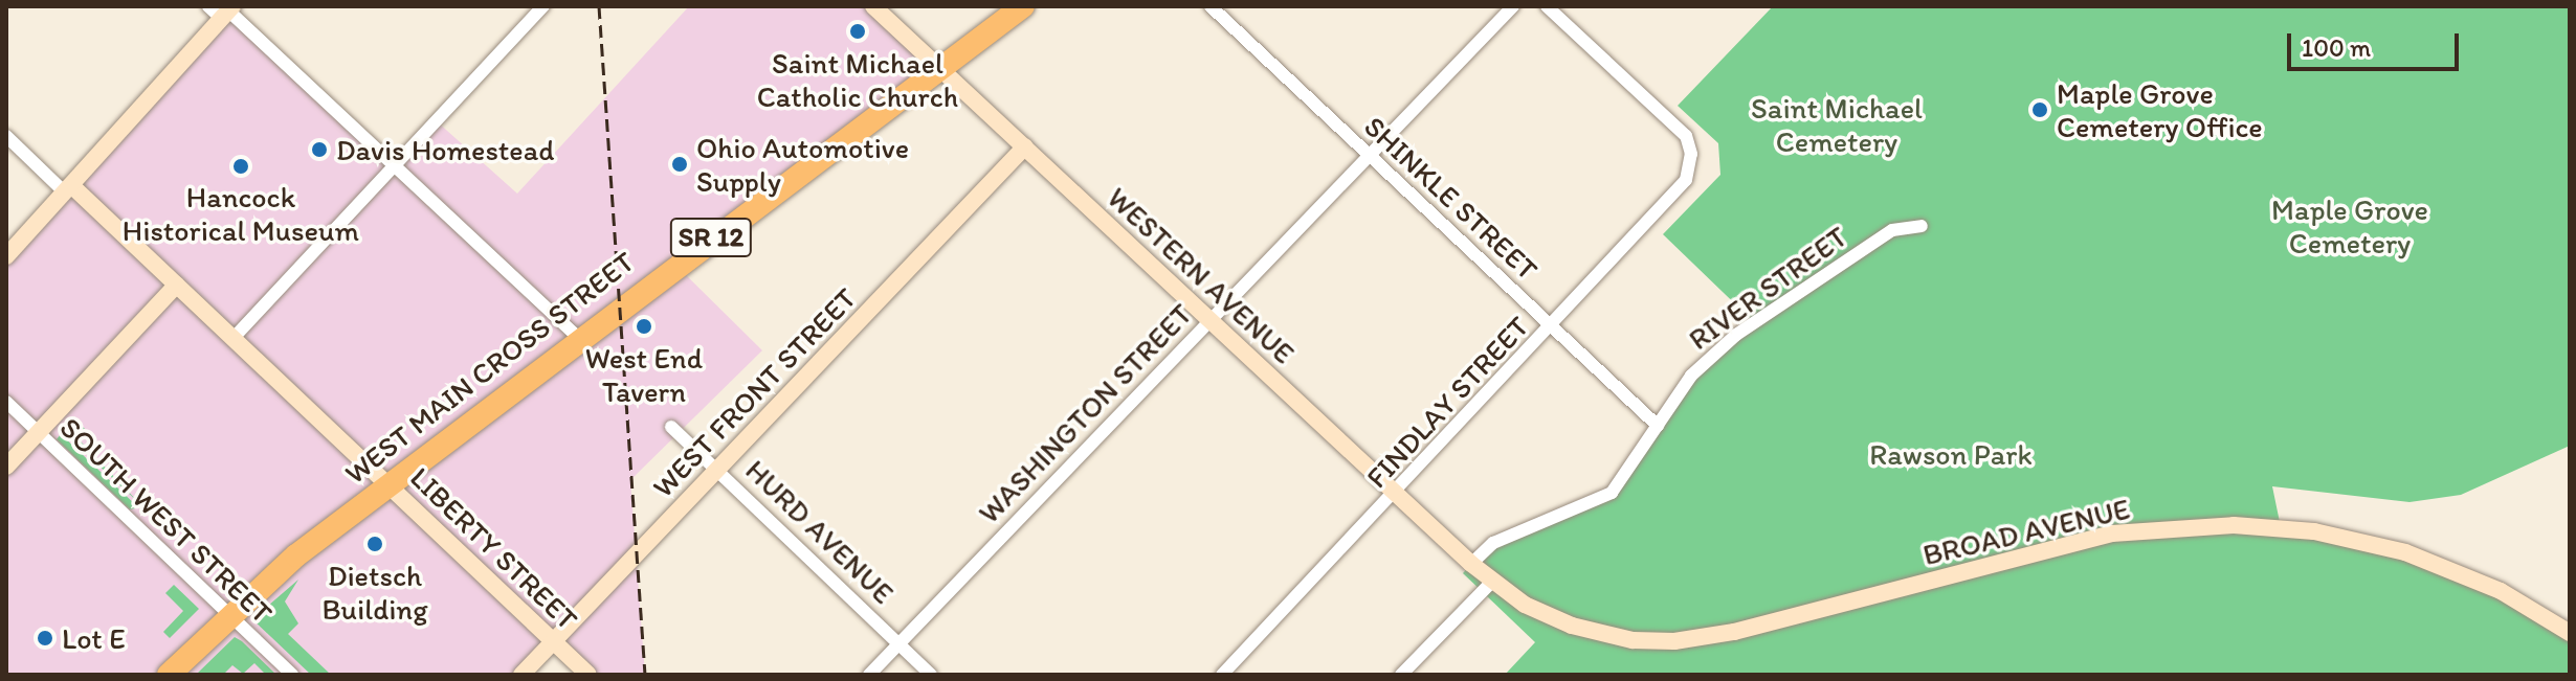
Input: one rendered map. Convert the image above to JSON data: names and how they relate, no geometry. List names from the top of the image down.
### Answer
{
  "streets": {
    "highway": ["SR 12", "WEST MAIN CROSS STREET"],
    "street": [
      "SHINKLE STREET",
      "WESTERN AVENUE",
      "RIVER STREET",
      "WEST FRONT STREET",
      "FINDLAY STREET",
      "WASHINGTON STREET",
      "SOUTH WEST STREET",
      "HURD AVENUE",
      "BROAD AVENUE",
      "LIBERTY STREET"
    ]
  },
  "crossings": [
    ["SHINKLE STREET", "RIVER STREET"],
    ["SHINKLE STREET", "FINDLAY STREET"],
    ["SHINKLE STREET", "WASHINGTON STREET"],
    ["WESTERN AVENUE", "RIVER STREET"],
    ["WESTERN AVENUE", "WEST MAIN CROSS STREET"],
    ["WESTERN AVENUE", "WEST FRONT STREET"],
    ["WESTERN AVENUE", "FINDLAY STREET"],
    ["WESTERN AVENUE", "WASHINGTON STREET"],
    ["WESTERN AVENUE", "BROAD AVENUE"],
    ["WEST MAIN CROSS STREET", "SOUTH WEST STREET"],
    ["WEST MAIN CROSS STREET", "LIBERTY STREET"],
    ["WEST FRONT STREET", "HURD AVENUE"],
    ["WEST FRONT STREET", "LIBERTY STREET"],
    ["WASHINGTON STREET", "HURD AVENUE"]
  ],
  "parks": ["Saint Michael Cemetery", "Maple Grove Cemetery", "Rawson Park"],
  "places": [
    "Saint Michael Catholic Church",
    "Maple Grove Cemetery Office",
    "Davis Homestead",
    "Ohio Automotive Supply",
    "Hancock Historical Museum",
    "West End Tavern",
    "Dietsch Building",
    "Lot E"
  ],
  "scale_bar": "100 m"
}
